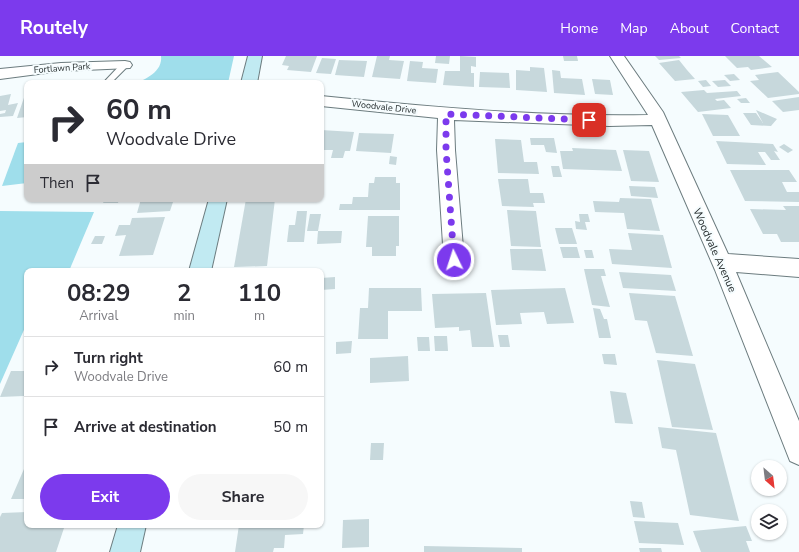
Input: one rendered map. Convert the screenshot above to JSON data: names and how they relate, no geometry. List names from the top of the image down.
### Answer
{
  "streets": {
    "street": ["Fortlawn Park", "Woodvale Drive", "Woodvale Avenue"]
  },
  "crossings": [
    ["Woodvale Drive", "Woodvale Avenue"]
  ],
  "north": "bottom right",
  "page": {
    "header": "Routely",
    "nav": [
      "Home",
      "Map",
      "About",
      "Contact"
    ],
    "turn": ["60 m", "Woodvale Drive"],
    "then": "Then",
    "eta": [
      "08:29",
      "Arrival",
      "2",
      "min",
      "110",
      "m"
    ],
    "list": [
      {
        "name": "Turn right",
        "note": "Woodvale Drive",
        "value": "60 m"
      },
      {
        "name": "Arrive at destination",
        "value": "50 m"
      }
    ],
    "buttons": ["Exit", "Share"]
  }
}
